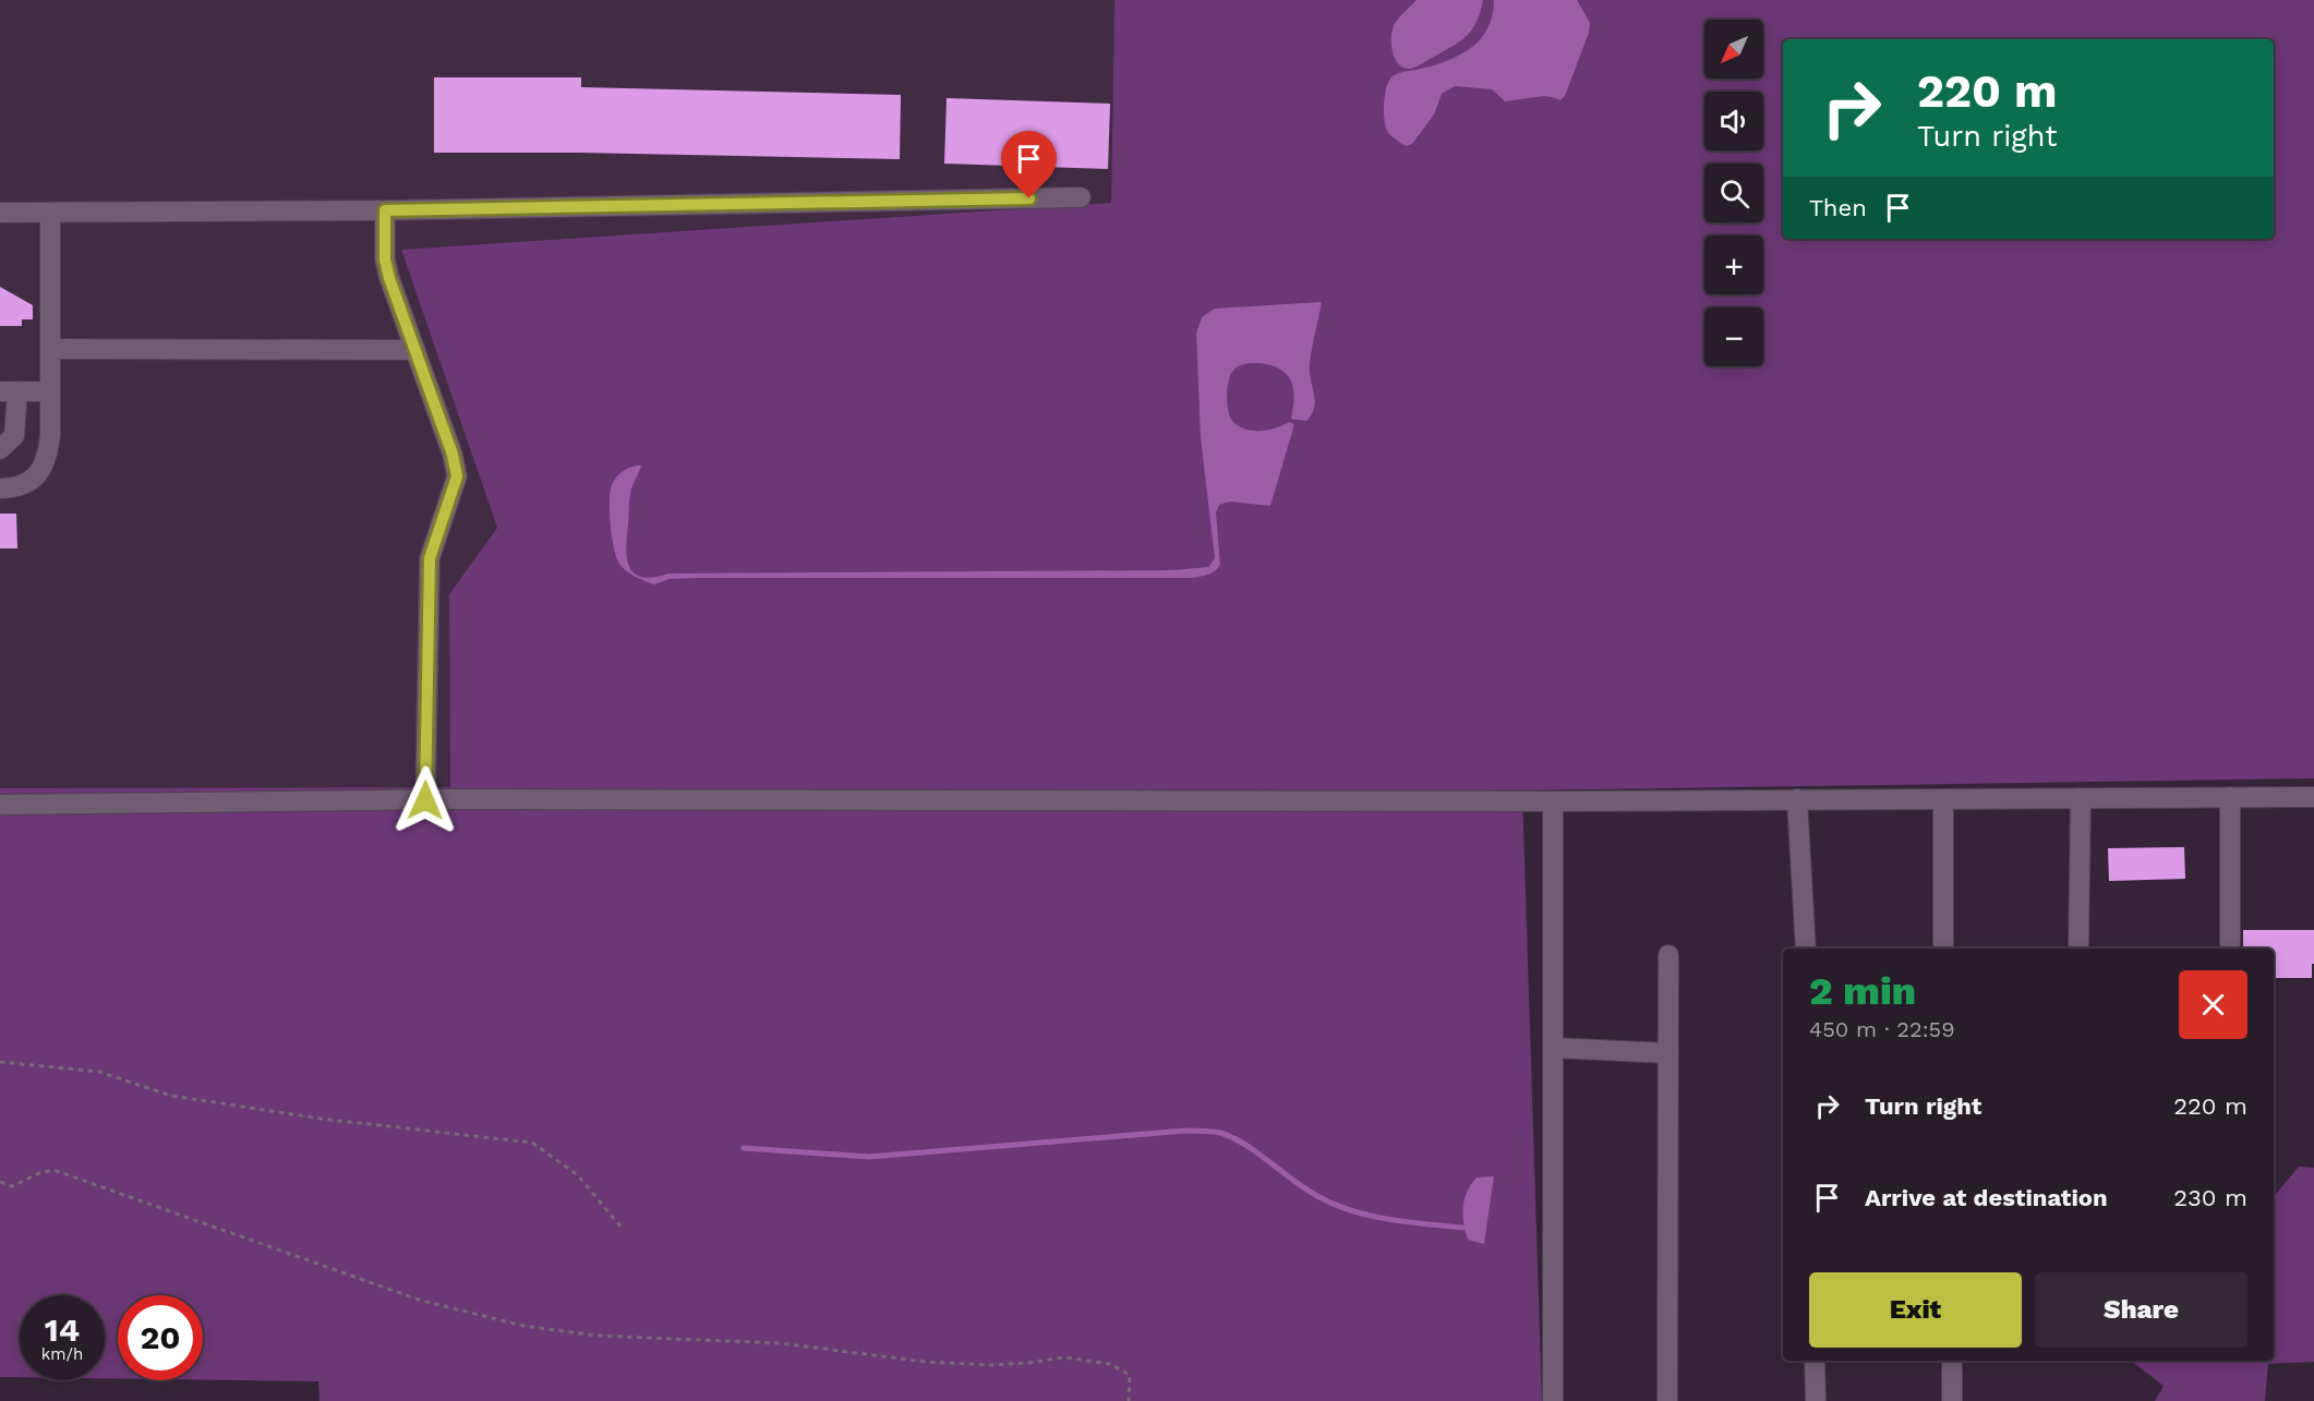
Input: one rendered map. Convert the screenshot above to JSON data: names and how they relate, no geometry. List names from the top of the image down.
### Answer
{
  "north": "bottom left",
  "page": {
    "map_buttons": ["+", "−"],
    "turn": ["220 m", "Turn right"],
    "then": "Then",
    "heading": ["2 min", "450 m · 22:59"],
    "list": [
      {
        "name": "Turn right",
        "value": "220 m"
      },
      {
        "name": "Arrive at destination",
        "value": "230 m"
      }
    ],
    "buttons": ["Exit", "Share"],
    "speed": "14 km/h",
    "limit": "20"
  }
}
